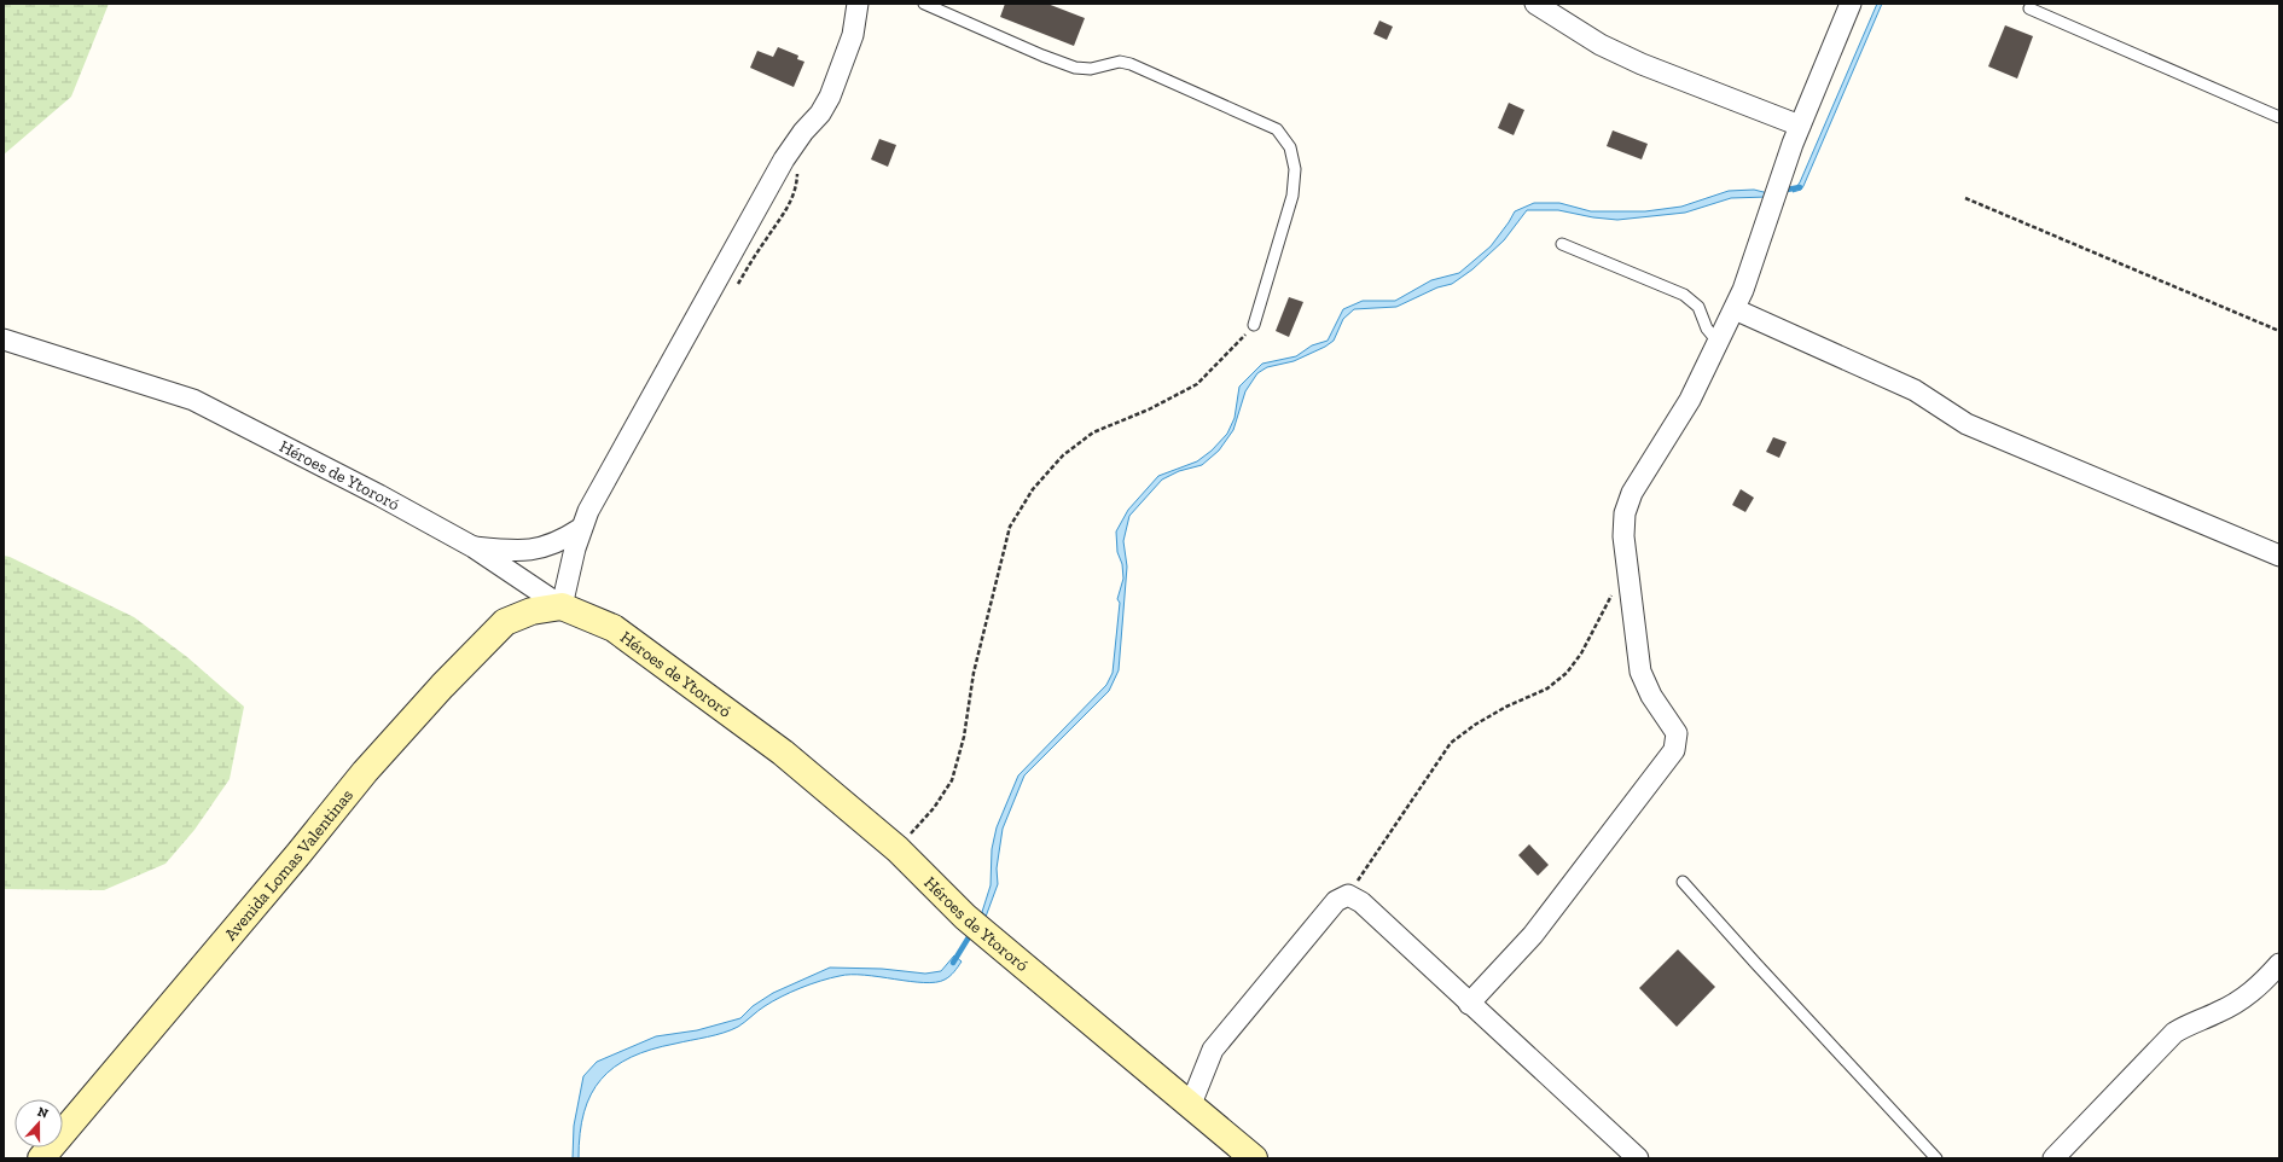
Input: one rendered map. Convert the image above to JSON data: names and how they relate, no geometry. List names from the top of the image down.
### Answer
{
  "streets": {
    "main road": ["Héroes de Ytororó", "Avenida Lomas Valentinas"]
  },
  "crossings": [
    ["Héroes de Ytororó", "Avenida Lomas Valentinas"]
  ],
  "north": "top"
}
